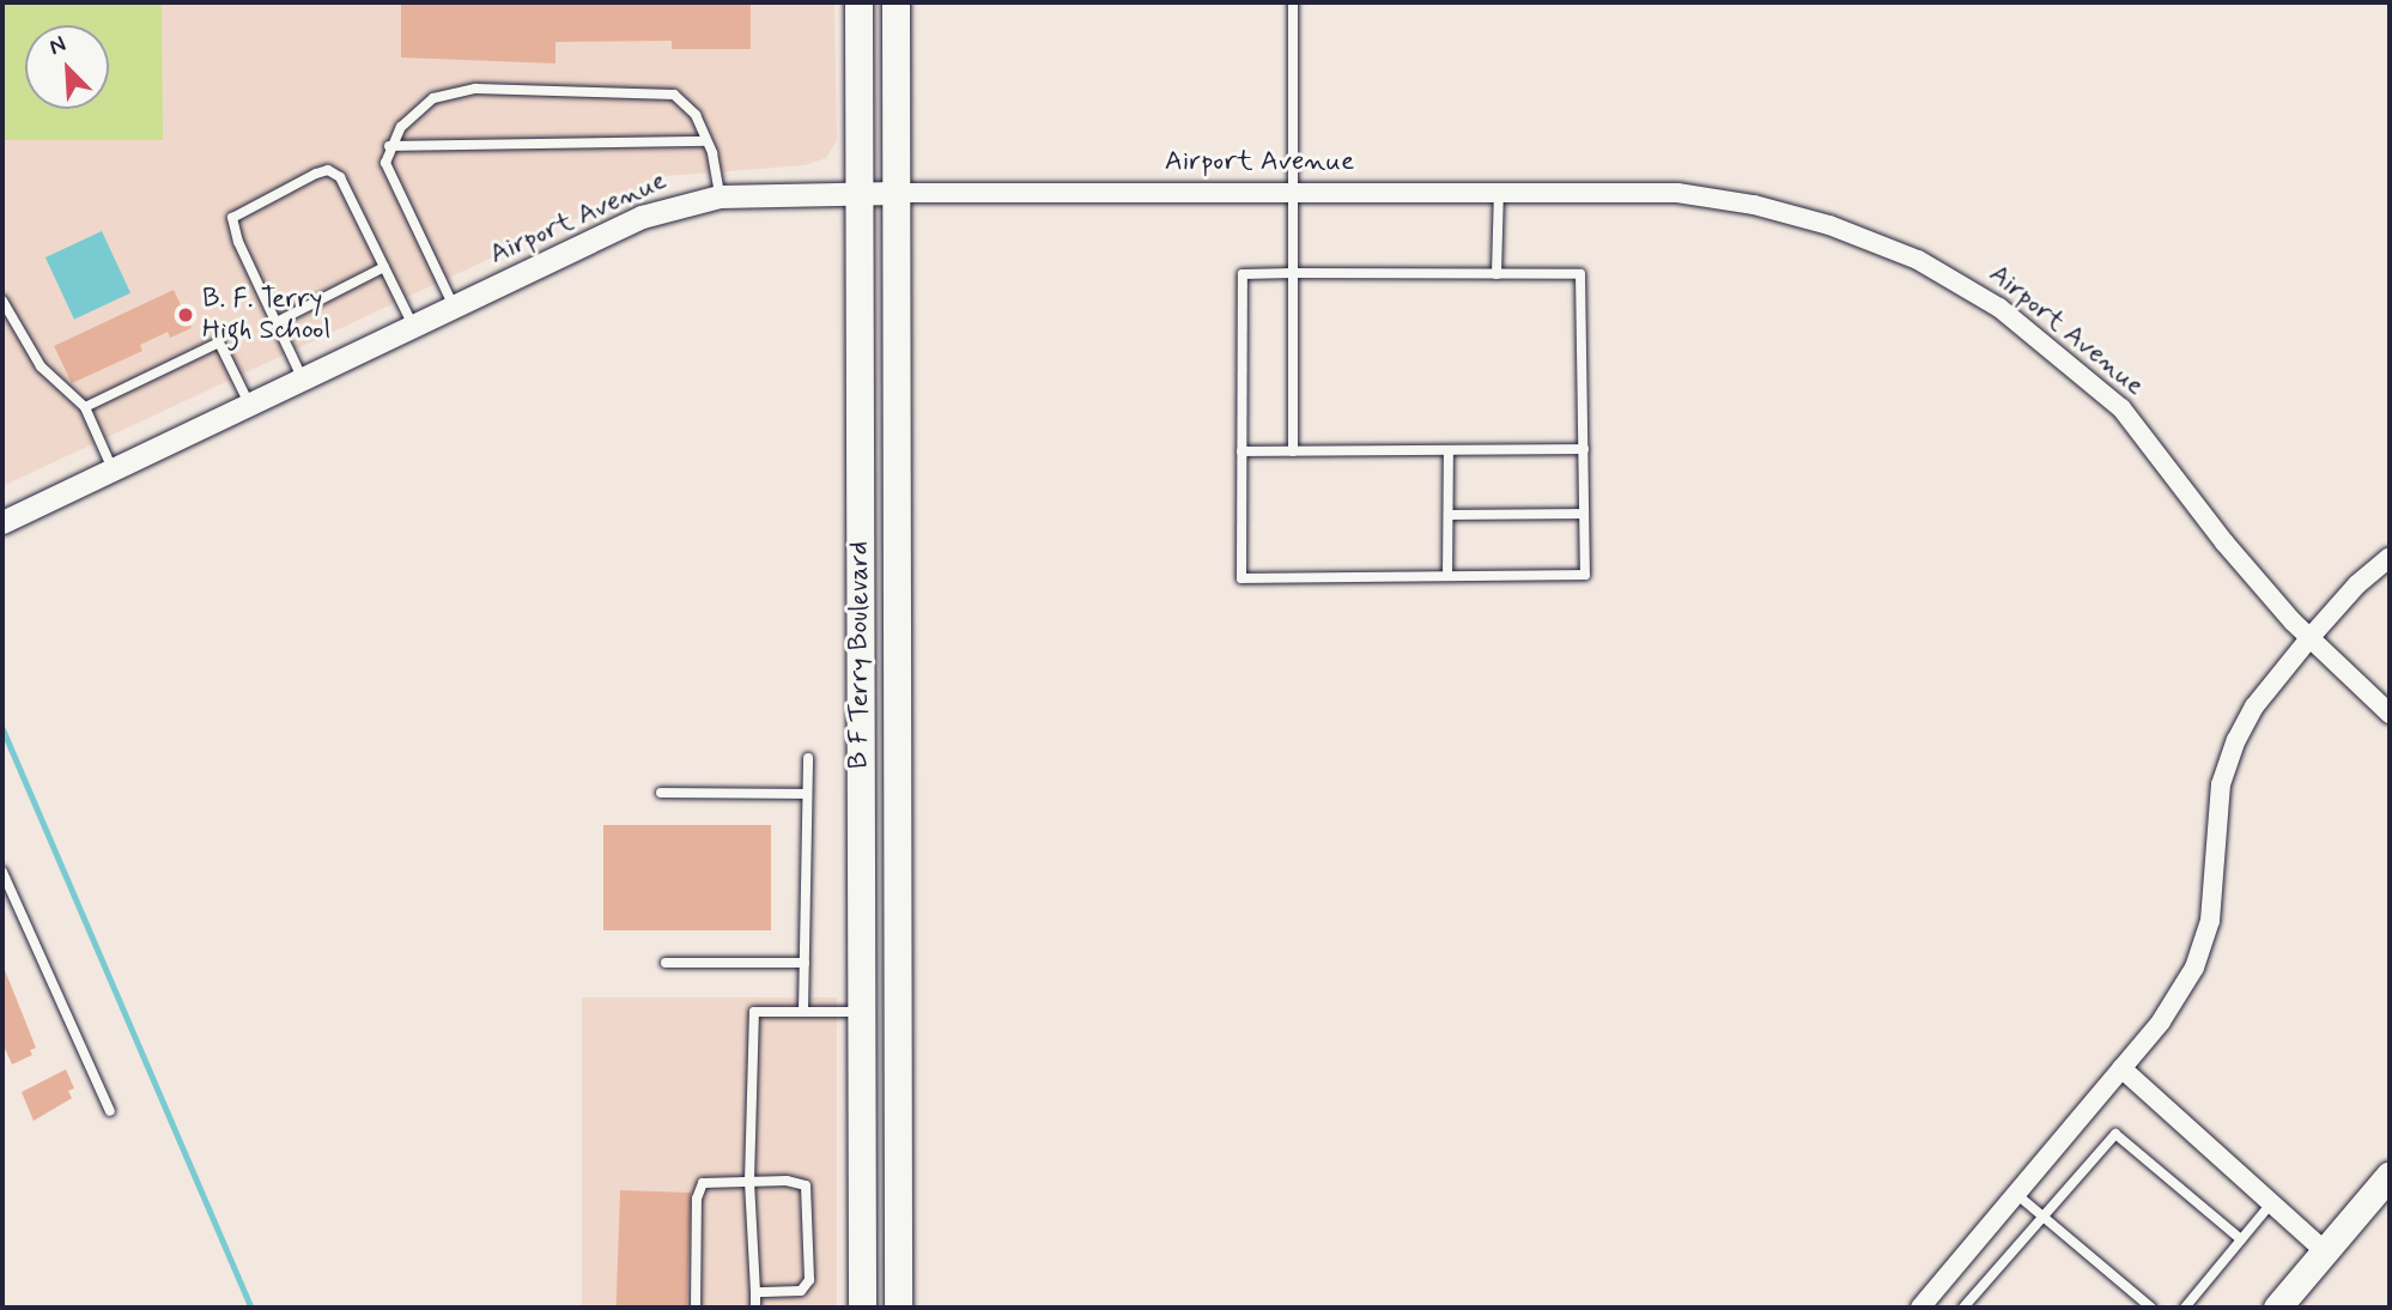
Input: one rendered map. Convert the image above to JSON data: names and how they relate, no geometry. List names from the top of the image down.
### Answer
{
  "streets": {
    "main road": ["B F Terry Boulevard"],
    "street": ["Airport Avenue"]
  },
  "crossings": [
    ["Airport Avenue", "B F Terry Boulevard"]
  ],
  "places": ["B. F. Terry High School"],
  "north": "top left"
}
